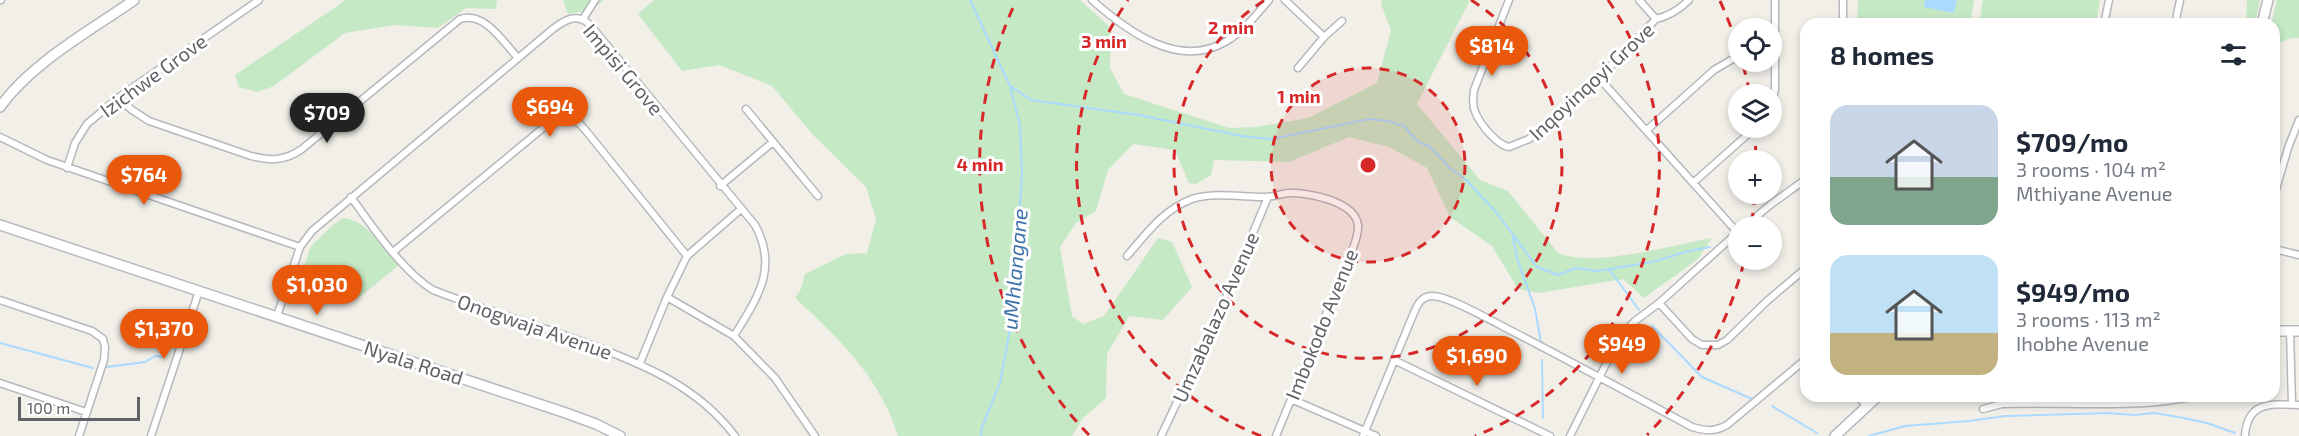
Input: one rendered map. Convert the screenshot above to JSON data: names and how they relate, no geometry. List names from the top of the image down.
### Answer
{
  "streets": {
    "street": [
      "Impisi Grove",
      "Izichwe Grove",
      "Inqoyinqoyi Grove",
      "Umzabalazo Avenue",
      "Imbokodo Avenue",
      "Onogwaja Avenue",
      "Nyala Road"
    ]
  },
  "crossings": [
    ["Impisi Grove", "Onogwaja Avenue"],
    ["Impisi Grove", "Nyala Road"],
    ["Umzabalazo Avenue", "Imbokodo Avenue"]
  ],
  "water": ["uMhlangane"],
  "scale_bar": "100 m",
  "page": {
    "map_buttons": ["+", "−"],
    "heading": "8 homes",
    "price": [
      "$814",
      "$694",
      "$709",
      "$764",
      "$1,030",
      "$1,370",
      "$949",
      "$1,690"
    ],
    "list": [
      {
        "name": "$709/mo",
        "note": "3 rooms · 104 m² · Mthiyane Avenue"
      },
      {
        "name": "$949/mo",
        "note": "3 rooms · 113 m² · Ihobhe Avenue"
      }
    ],
    "scale": "100 m"
  },
  "rings": [
    "2 min",
    "3 min",
    "1 min",
    "4 min"
  ]
}
